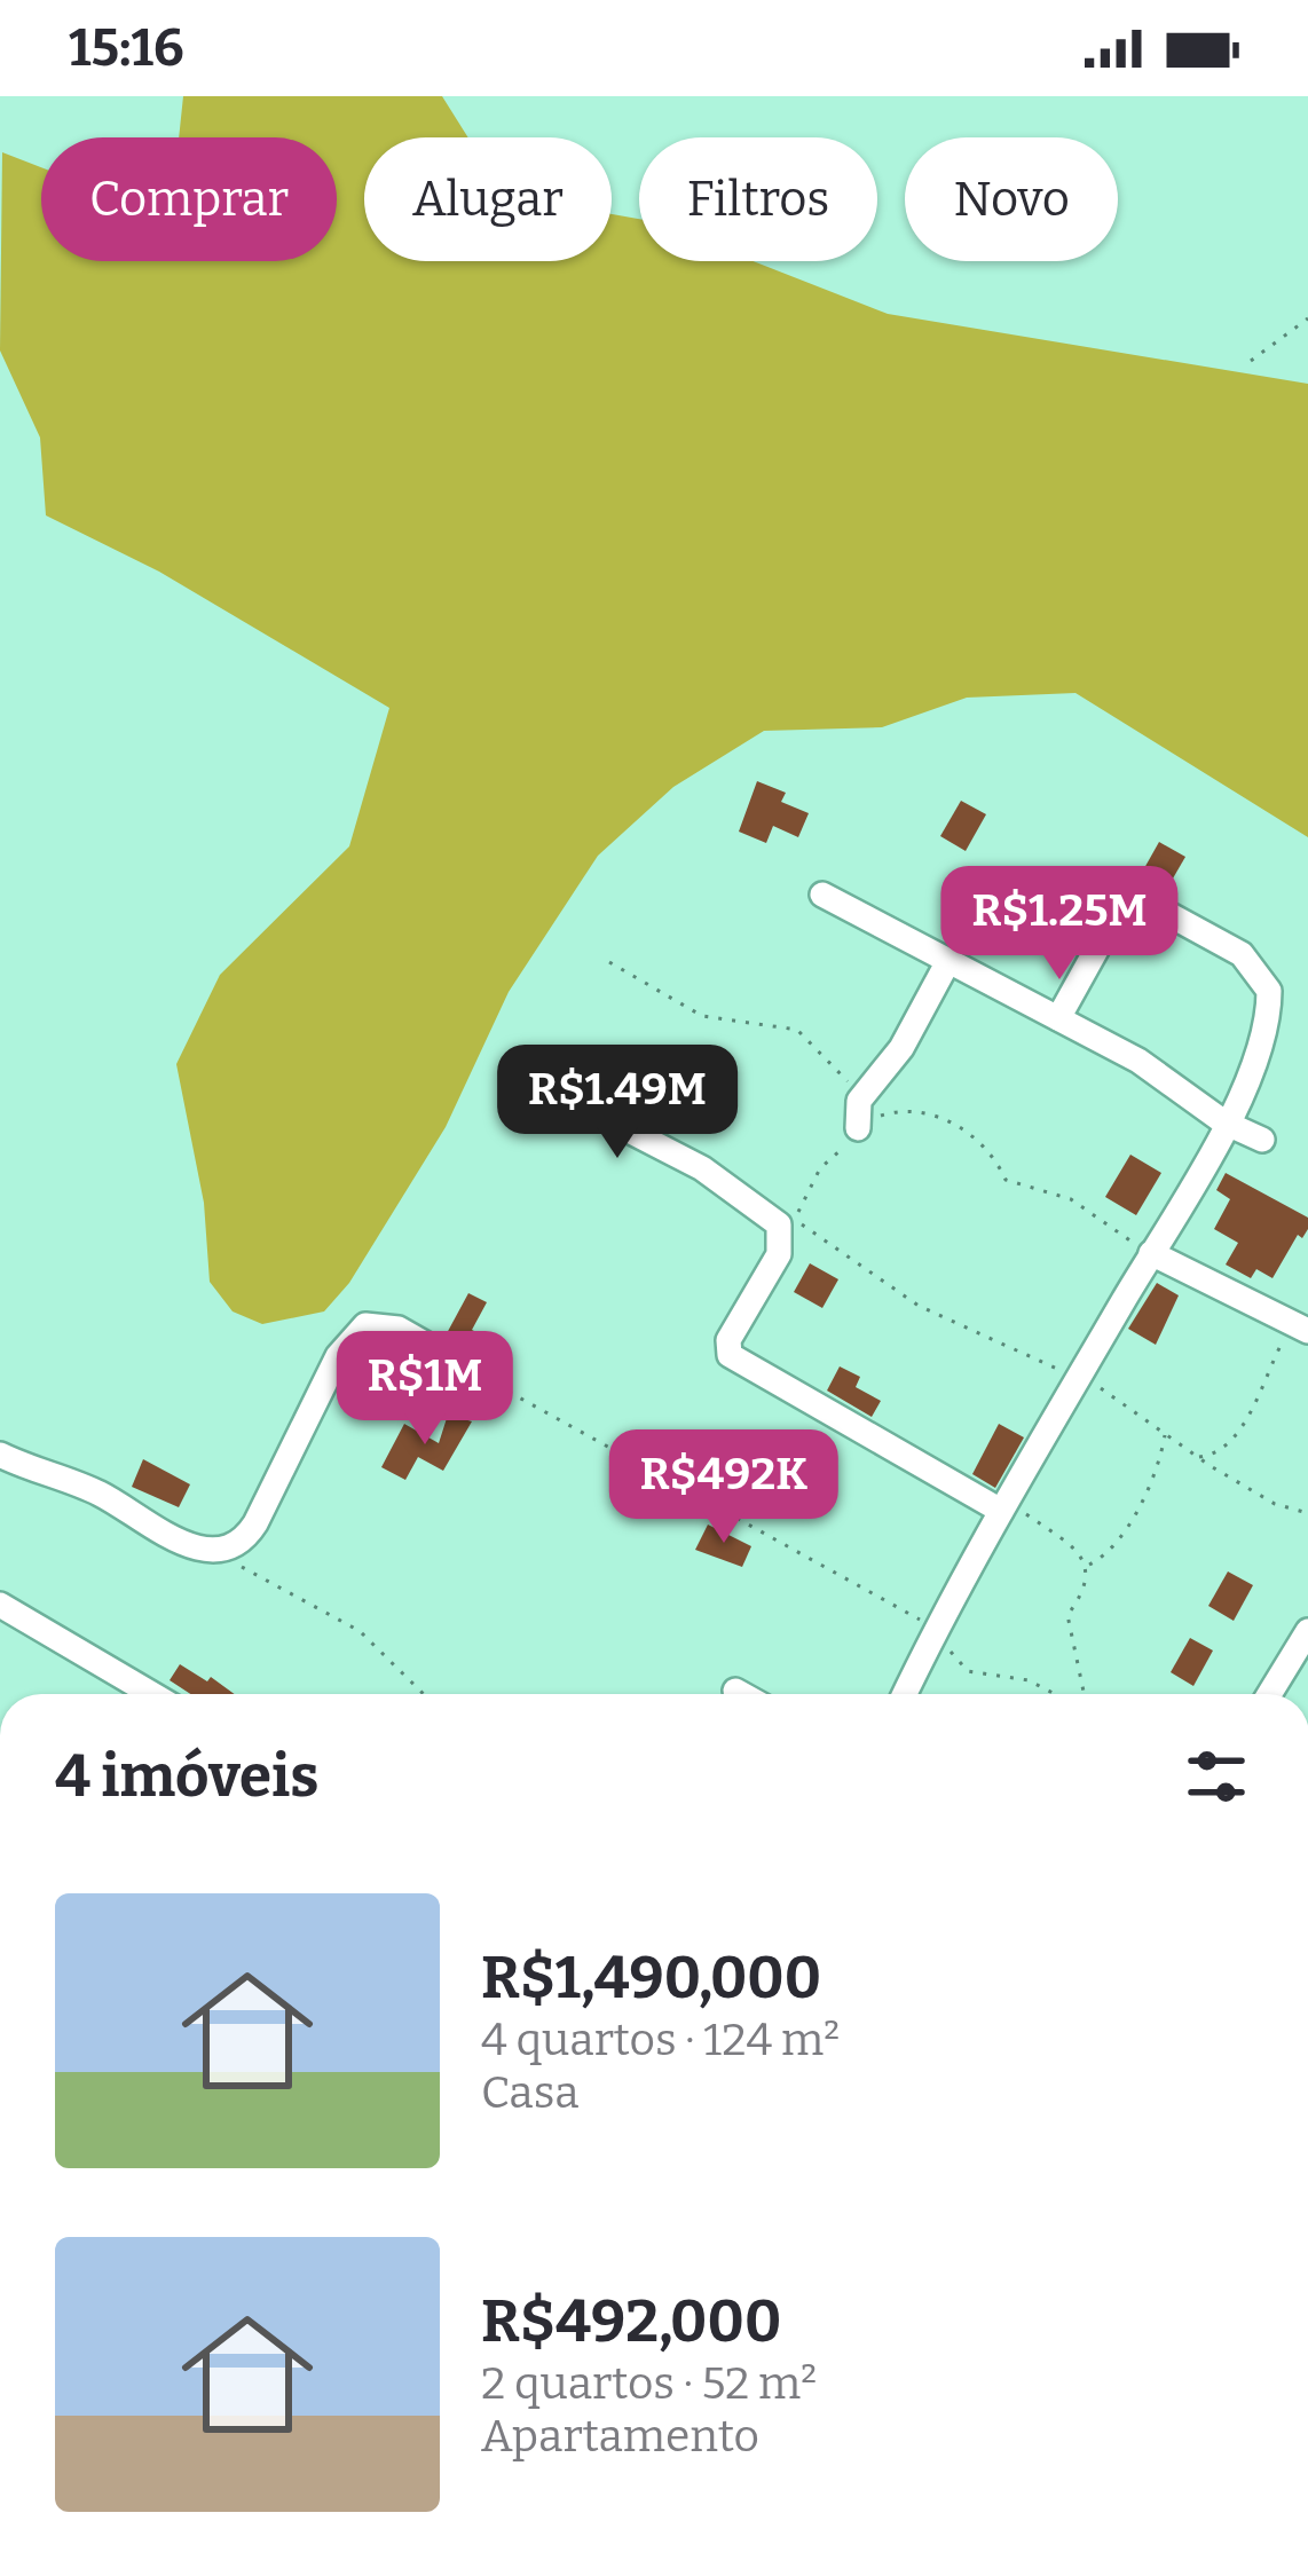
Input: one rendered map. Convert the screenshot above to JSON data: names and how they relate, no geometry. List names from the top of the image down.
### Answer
{
  "page": {
    "status": "15:16",
    "chip": [
      "Comprar",
      "Alugar",
      "Filtros",
      "Novo"
    ],
    "price": [
      "R$1.25M",
      "R$1.49M",
      "R$1M",
      "R$492K"
    ],
    "heading": "4 imóveis",
    "list": [
      {
        "name": "R$1,490,000",
        "note": "4 quartos · 124 m² · Casa"
      },
      {
        "name": "R$492,000",
        "note": "2 quartos · 52 m² · Apartamento"
      }
    ]
  }
}
